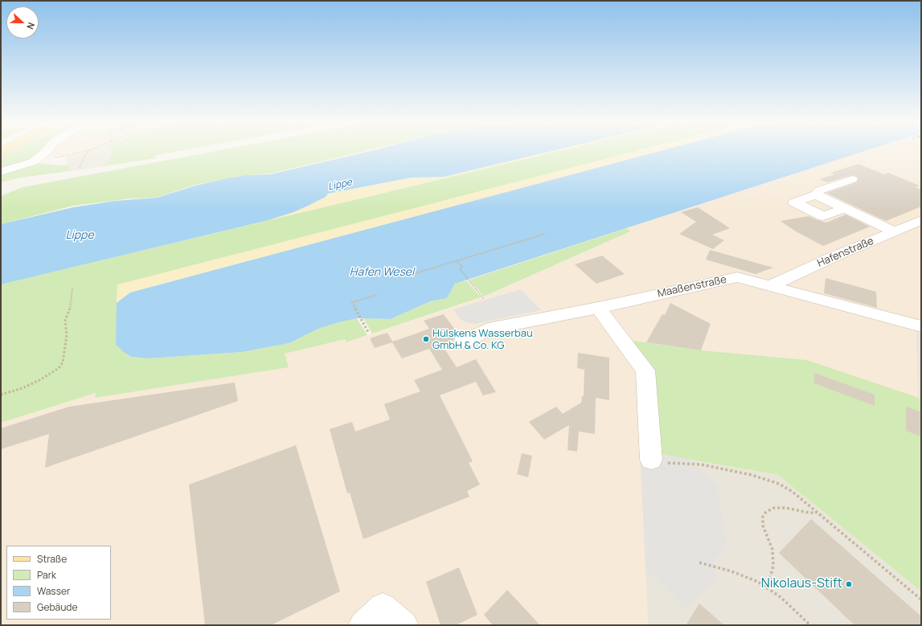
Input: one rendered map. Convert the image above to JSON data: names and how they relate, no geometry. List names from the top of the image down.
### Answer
{
  "streets": {
    "street": ["Hafenstraße", "Maaßenstraße"]
  },
  "crossings": [
    ["Hafenstraße", "Maaßenstraße"]
  ],
  "water": ["Lippe", "Hafen Wesel"],
  "places": ["Hülskens Wasserbau GmbH & Co. KG", "Nikolaus-Stift"],
  "legend": [
    "Straße",
    "Park",
    "Wasser",
    "Gebäude"
  ],
  "north": "right"
}
